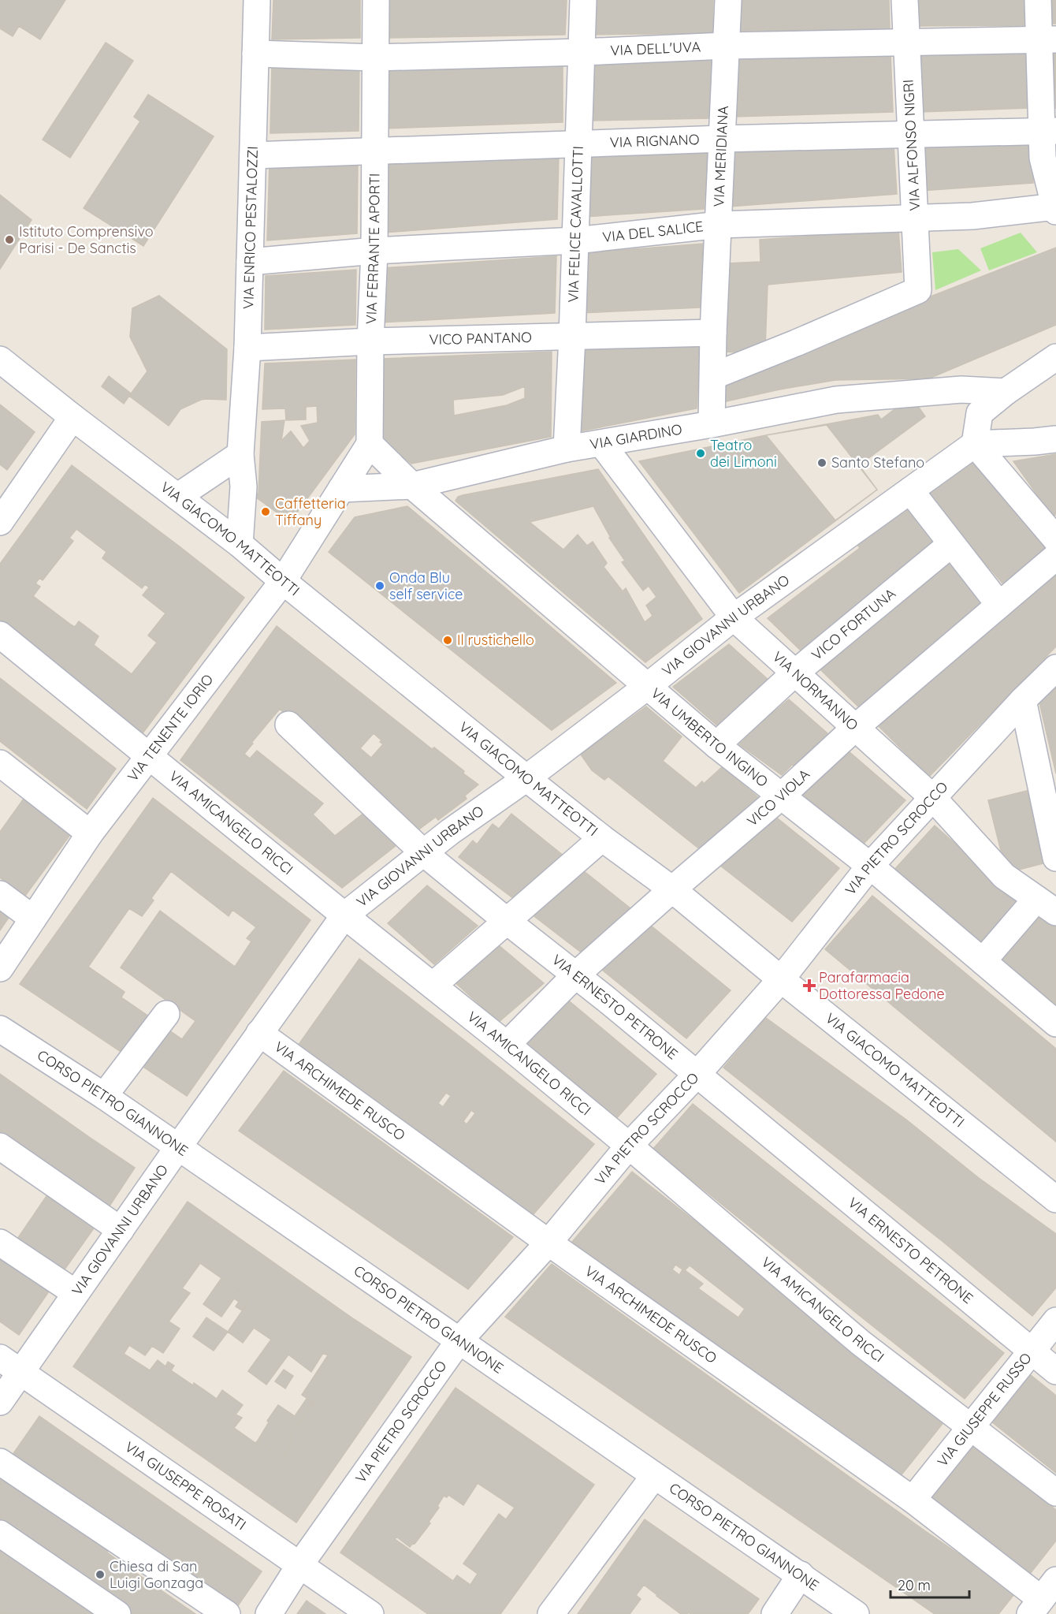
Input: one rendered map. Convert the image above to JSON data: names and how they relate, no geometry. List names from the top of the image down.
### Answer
{
  "streets": {
    "street": [
      "VIA DELL'UVA",
      "VIA RIGNANO",
      "VIA ALFONSO NIGRI",
      "VIA MERIDIANA",
      "VIA FELICE CAVALLOTTI",
      "VIA ENRICO PESTALOZZI",
      "VIA DEL SALICE",
      "VIA FERRANTE APORTI",
      "VICO PANTANO",
      "VIA GIARDINO",
      "VIA GIACOMO MATTEOTTI",
      "VICO FORTUNA",
      "VIA GIOVANNI URBANO",
      "VIA NORMANNO",
      "VIA TENENTE IORIO",
      "VIA UMBERTO INGINO",
      "VICO VIOLA",
      "VIA AMICANGELO RICCI",
      "VIA PIETRO SCROCCO",
      "VIA ERNESTO PETRONE",
      "VIA ARCHIMEDE RUSCO",
      "CORSO PIETRO GIANNONE",
      "VIA GIUSEPPE RUSSO",
      "VIA GIUSEPPE ROSATI"
    ]
  },
  "crossings": [
    ["VIA DELL'UVA", "VIA ALFONSO NIGRI"],
    ["VIA DELL'UVA", "VIA MERIDIANA"],
    ["VIA DELL'UVA", "VIA FELICE CAVALLOTTI"],
    ["VIA DELL'UVA", "VIA ENRICO PESTALOZZI"],
    ["VIA DELL'UVA", "VIA FERRANTE APORTI"],
    ["VIA RIGNANO", "VIA ALFONSO NIGRI"],
    ["VIA RIGNANO", "VIA MERIDIANA"],
    ["VIA RIGNANO", "VIA FELICE CAVALLOTTI"],
    ["VIA RIGNANO", "VIA ENRICO PESTALOZZI"],
    ["VIA RIGNANO", "VIA FERRANTE APORTI"],
    ["VIA ALFONSO NIGRI", "VIA MERIDIANA"],
    ["VIA ALFONSO NIGRI", "VIA DEL SALICE"],
    ["VIA MERIDIANA", "VIA DEL SALICE"],
    ["VIA MERIDIANA", "VICO PANTANO"],
    ["VIA MERIDIANA", "VIA GIARDINO"],
    ["VIA FELICE CAVALLOTTI", "VIA DEL SALICE"],
    ["VIA FELICE CAVALLOTTI", "VICO PANTANO"],
    ["VIA FELICE CAVALLOTTI", "VIA GIARDINO"],
    ["VIA ENRICO PESTALOZZI", "VIA DEL SALICE"],
    ["VIA ENRICO PESTALOZZI", "VICO PANTANO"],
    ["VIA ENRICO PESTALOZZI", "VIA GIACOMO MATTEOTTI"],
    ["VIA DEL SALICE", "VIA FERRANTE APORTI"],
    ["VIA FERRANTE APORTI", "VICO PANTANO"],
    ["VIA FERRANTE APORTI", "VIA UMBERTO INGINO"],
    ["VIA GIARDINO", "VIA NORMANNO"],
    ["VIA GIARDINO", "VIA TENENTE IORIO"],
    ["VIA GIARDINO", "VIA UMBERTO INGINO"],
    ["VIA GIACOMO MATTEOTTI", "VIA GIOVANNI URBANO"],
    ["VIA GIACOMO MATTEOTTI", "VIA TENENTE IORIO"],
    ["VIA GIACOMO MATTEOTTI", "VICO VIOLA"],
    ["VIA GIACOMO MATTEOTTI", "VIA PIETRO SCROCCO"],
    ["VICO FORTUNA", "VIA NORMANNO"],
    ["VICO FORTUNA", "VIA UMBERTO INGINO"],
    ["VIA GIOVANNI URBANO", "VIA NORMANNO"],
    ["VIA GIOVANNI URBANO", "VIA UMBERTO INGINO"],
    ["VIA GIOVANNI URBANO", "VIA AMICANGELO RICCI"],
    ["VIA GIOVANNI URBANO", "VIA ERNESTO PETRONE"],
    ["VIA GIOVANNI URBANO", "VIA ARCHIMEDE RUSCO"],
    ["VIA GIOVANNI URBANO", "CORSO PIETRO GIANNONE"],
    ["VIA GIOVANNI URBANO", "VIA GIUSEPPE ROSATI"],
    ["VIA NORMANNO", "VICO VIOLA"],
    ["VIA NORMANNO", "VIA PIETRO SCROCCO"],
    ["VIA TENENTE IORIO", "VIA AMICANGELO RICCI"],
    ["VIA UMBERTO INGINO", "VICO VIOLA"],
    ["VIA UMBERTO INGINO", "VIA PIETRO SCROCCO"],
    ["VICO VIOLA", "VIA AMICANGELO RICCI"],
    ["VICO VIOLA", "VIA ERNESTO PETRONE"],
    ["VIA AMICANGELO RICCI", "VIA PIETRO SCROCCO"],
    ["VIA AMICANGELO RICCI", "VIA GIUSEPPE RUSSO"],
    ["VIA PIETRO SCROCCO", "VIA ERNESTO PETRONE"],
    ["VIA PIETRO SCROCCO", "VIA ARCHIMEDE RUSCO"],
    ["VIA PIETRO SCROCCO", "CORSO PIETRO GIANNONE"],
    ["VIA PIETRO SCROCCO", "VIA GIUSEPPE ROSATI"],
    ["VIA ERNESTO PETRONE", "VIA GIUSEPPE RUSSO"],
    ["VIA ARCHIMEDE RUSCO", "VIA GIUSEPPE RUSSO"]
  ],
  "places": {
    "other": [
      "Istituto Comprensivo Parisi - De Sanctis",
      "Teatro dei Limoni",
      "Santo Stefano",
      "Caffetteria Tiffany",
      "Onda Blu self service",
      "Il rustichello",
      "Chiesa di San Luigi Gonzaga"
    ],
    "health": ["Parafarmacia Dottoressa Pedone"]
  },
  "scale_bar": "20 m"
}
